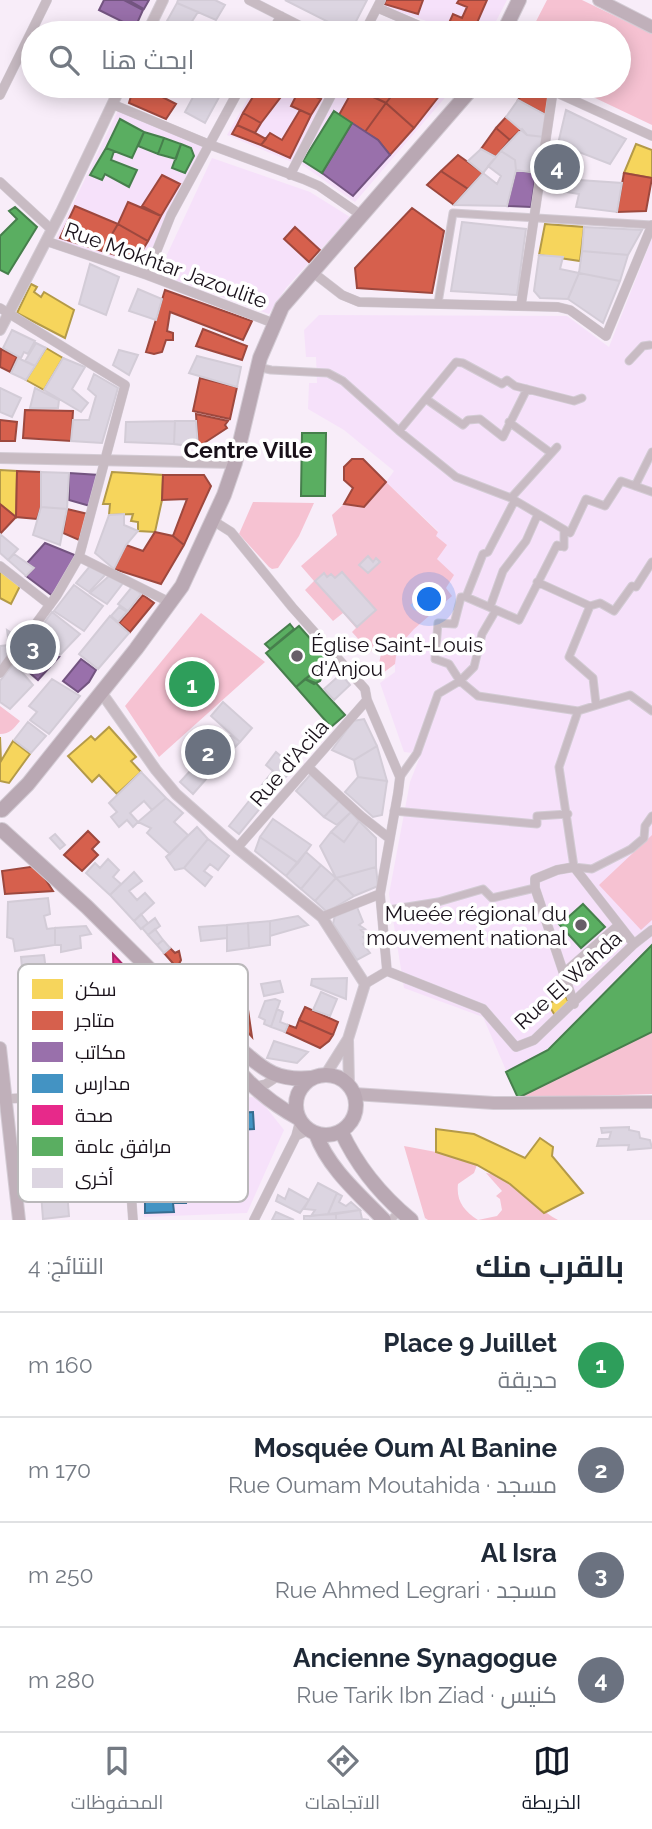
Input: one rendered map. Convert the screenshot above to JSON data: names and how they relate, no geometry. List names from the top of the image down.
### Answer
{
  "streets": {
    "street": ["Rue Mokhtar Jazoulite", "Rue d'Acila", "Rue El Wahda"]
  },
  "districts": ["Centre Ville"],
  "places": ["Église Saint-Louis d'Anjou", "Mueée régional du mouvement national"],
  "legend": [
    "سكن",
    "متاجر",
    "مكاتب",
    "مدارس",
    "صحة",
    "مرافق عامة",
    "أخرى"
  ],
  "page": {
    "search": "ابحث هنا",
    "pins": [
      "4",
      "3",
      "1",
      "2"
    ],
    "heading": ["بالقرب منك", "النتائج: 4"],
    "list": [
      {
        "mark": "1",
        "name": "Place 9 Juillet",
        "note": "حديقة",
        "value": "160 m"
      },
      {
        "mark": "2",
        "name": "Mosquée Oum Al Banine",
        "note": "مسجد · Rue Oumam Moutahida",
        "value": "170 m"
      },
      {
        "mark": "3",
        "name": "Al Isra",
        "note": "مسجد · Rue Ahmed Legrari",
        "value": "250 m"
      },
      {
        "mark": "4",
        "name": "Ancienne Synagogue",
        "note": "كنيس · Rue Tarik Ibn Ziad",
        "value": "280 m"
      }
    ],
    "nav": ["الخريطة", "الاتجاهات", "المحفوظات"]
  }
}
